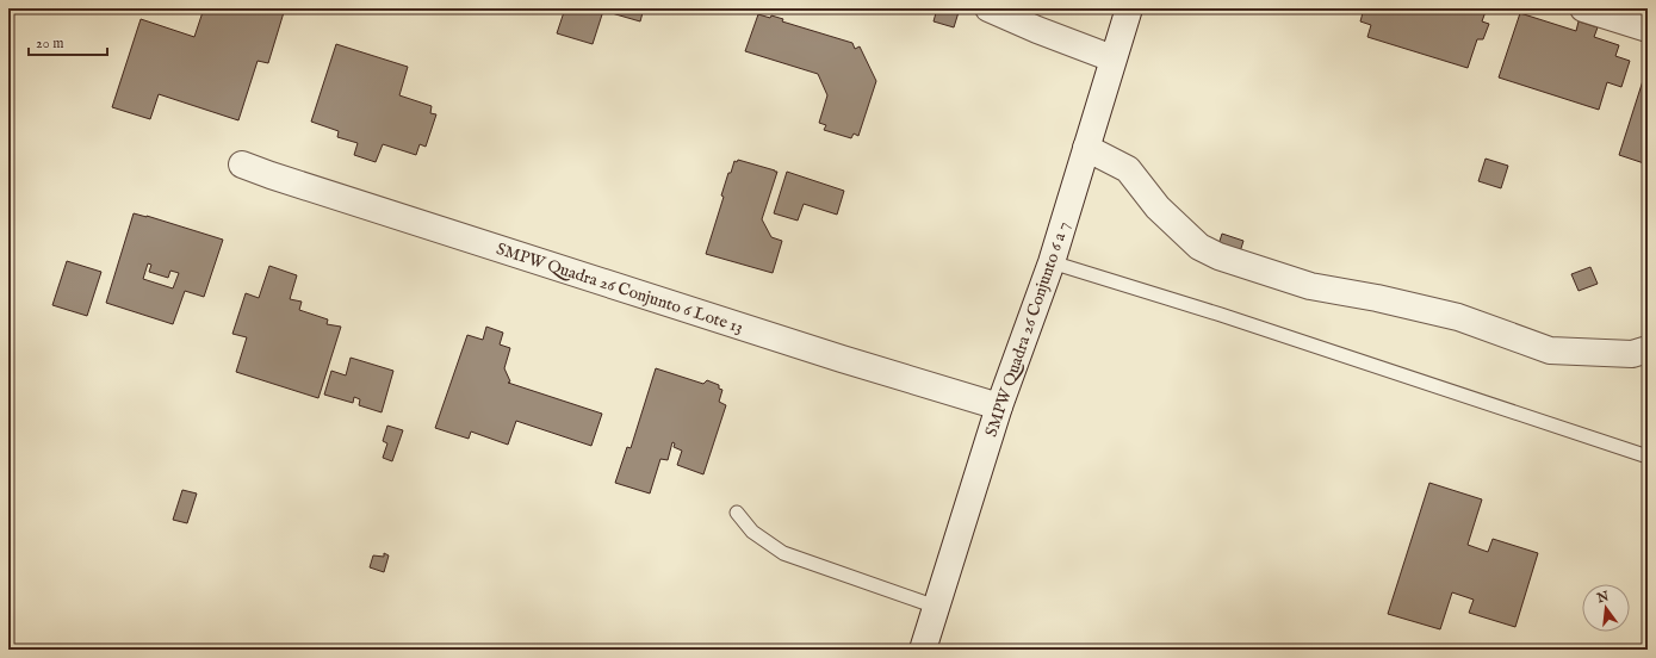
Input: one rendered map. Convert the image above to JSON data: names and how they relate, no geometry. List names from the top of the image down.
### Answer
{
  "streets": {
    "street": ["SMPW Quadra 26 Conjunto 6 Lote 13", "SMPW Quadra 26 Conjunto 6 a 7"]
  },
  "crossings": [
    ["SMPW Quadra 26 Conjunto 6 Lote 13", "SMPW Quadra 26 Conjunto 6 a 7"]
  ],
  "scale_bar": "20 m",
  "north": "top"
}
